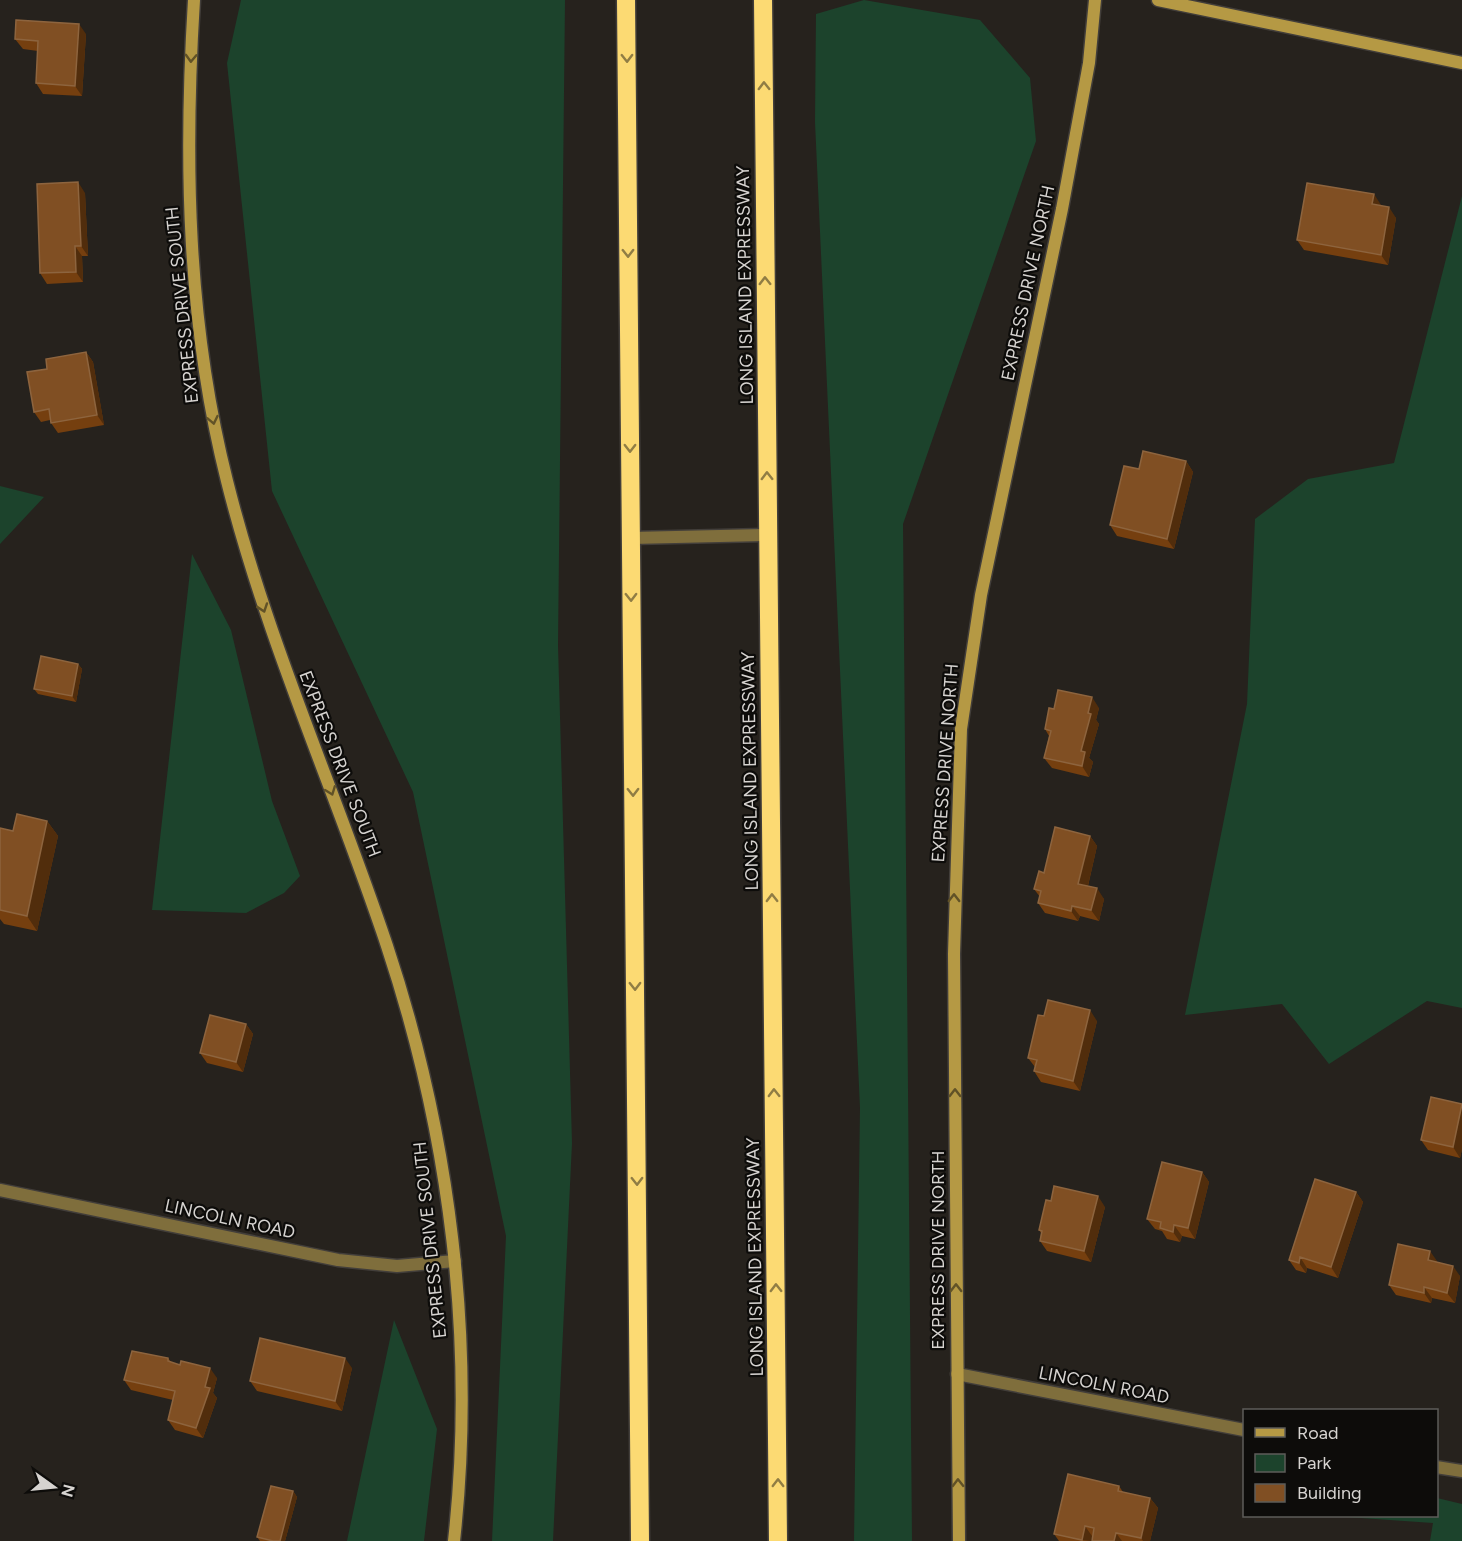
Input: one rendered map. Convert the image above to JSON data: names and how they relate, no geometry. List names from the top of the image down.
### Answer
{
  "streets": {
    "highway": ["LONG ISLAND EXPRESSWAY"],
    "main road": ["EXPRESS DRIVE NORTH", "EXPRESS DRIVE SOUTH"],
    "street": ["LINCOLN ROAD"]
  },
  "crossings": [
    ["EXPRESS DRIVE NORTH", "LINCOLN ROAD"],
    ["EXPRESS DRIVE SOUTH", "LINCOLN ROAD"]
  ],
  "one_way": ["EXPRESS DRIVE NORTH", "EXPRESS DRIVE SOUTH"],
  "legend": ["Road", "Park", "Building"],
  "north": "right"
}
